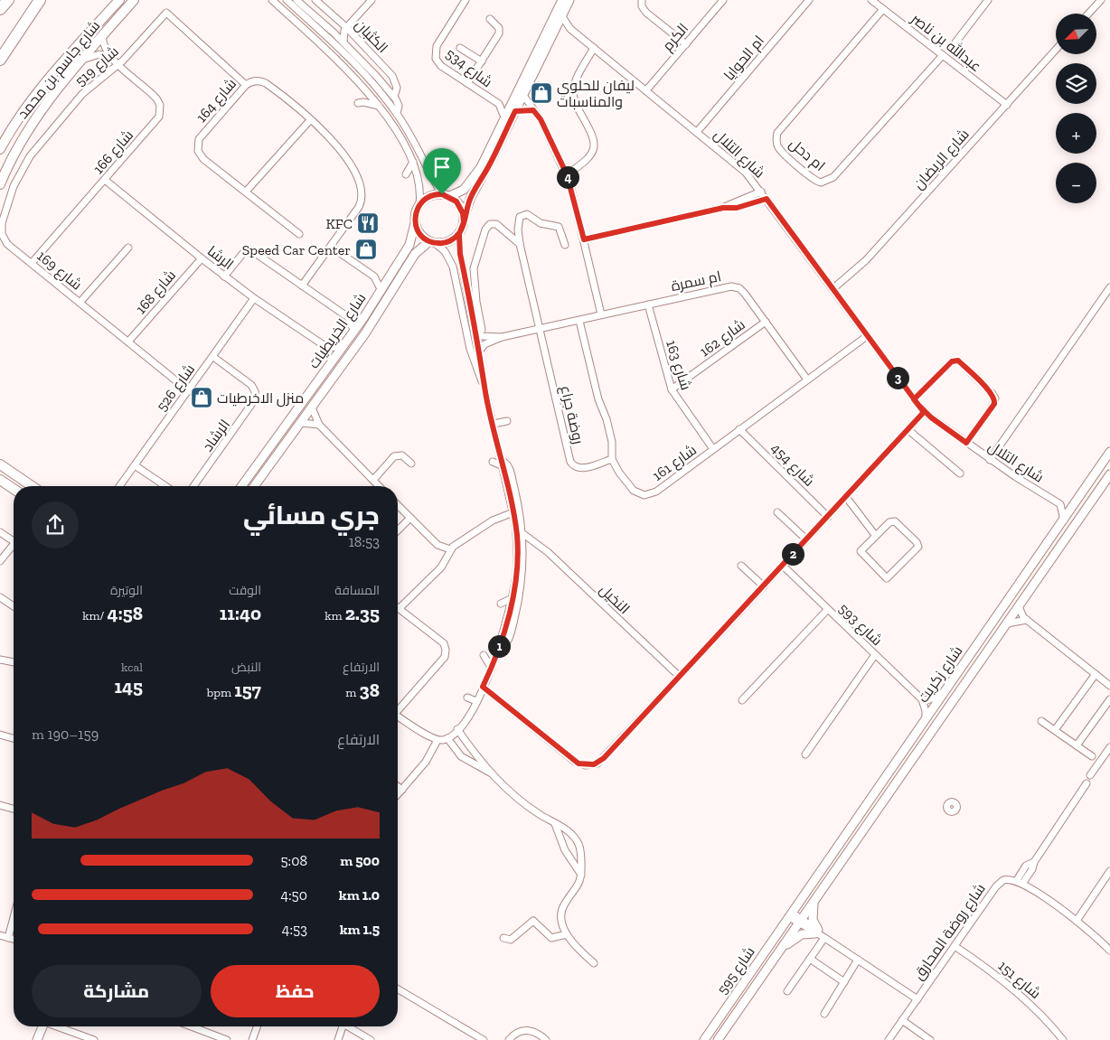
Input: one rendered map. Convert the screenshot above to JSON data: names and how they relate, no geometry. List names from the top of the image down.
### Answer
{
  "streets": {
    "main road": ["شارع جاسم بن محمد"],
    "street": [
      "الكثبان",
      "الكرم",
      "عبدالله بن ناصر",
      "ام الحوايا",
      "شارع 519",
      "شارع 534",
      "شارع 164",
      "شارع 166",
      "شارع التلال",
      "ام دحل",
      "شارع الريضان",
      "الرشا",
      "شارع 169",
      "ام سمرة",
      "شارع 168",
      "شارع الخريطيات",
      "شارع 162",
      "شارع 163",
      "شارع 526",
      "روضة جراع",
      "الرشاد",
      "شارع 161",
      "شارع 454",
      "النخيل",
      "شارع 593",
      "شارع زكريت",
      "شارع روضة المحارق",
      "شارع 595",
      "شارع 151"
    ]
  },
  "crossings": [
    ["الكرم", "شارع التلال"],
    ["عبدالله بن ناصر", "ام دحل"],
    ["عبدالله بن ناصر", "شارع الريضان"],
    ["ام الحوايا", "شارع التلال"],
    ["شارع 519", "شارع 164"],
    ["شارع 519", "شارع 166"],
    ["شارع 519", "شارع 169"],
    ["شارع جاسم بن محمد", "شارع 166"],
    ["شارع 166", "الرشا"],
    ["شارع 166", "شارع 169"],
    ["شارع التلال", "شارع الريضان"],
    ["الرشا", "شارع 168"],
    ["الرشا", "شارع 526"],
    ["شارع 169", "شارع 168"],
    ["شارع 169", "شارع 526"],
    ["ام سمرة", "شارع 162"],
    ["ام سمرة", "شارع 163"],
    ["ام سمرة", "روضة جراع"],
    ["ام سمرة", "شارع 161"],
    ["شارع 162", "شارع 163"],
    ["شارع 163", "شارع 161"],
    ["شارع 526", "الرشاد"],
    ["روضة جراع", "شارع 161"],
    ["شارع 161", "شارع 454"],
    ["شارع زكريت", "شارع 595"],
    ["شارع روضة المحارق", "شارع 151"]
  ],
  "places": {
    "shop": ["ليفان للحلوي والمناسبات", "Speed Car Center", "منزل الاخرطيات"],
    "restaurant": ["KFC"]
  },
  "north": "bottom left",
  "page": {
    "map_buttons": ["+", "−"],
    "pins": [
      "4",
      "3",
      "2",
      "1"
    ],
    "heading": ["جري مسائي", "18:53"],
    "stats": [
      ["المسافة", "2.35 km"],
      ["الوقت", "11:40"],
      ["الوتيرة", "4:58 /km"],
      ["الارتفاع", "38 m"],
      ["النبض", "157 bpm"],
      ["kcal", "145"]
    ],
    "chart": ["الارتفاع", "159–190 m"],
    "list": [
      {
        "name": "500 m",
        "note": "5:08"
      },
      {
        "name": "1.0 km",
        "note": "4:50"
      },
      {
        "name": "1.5 km",
        "note": "4:53"
      }
    ],
    "buttons": ["حفظ", "مشاركة"]
  }
}
